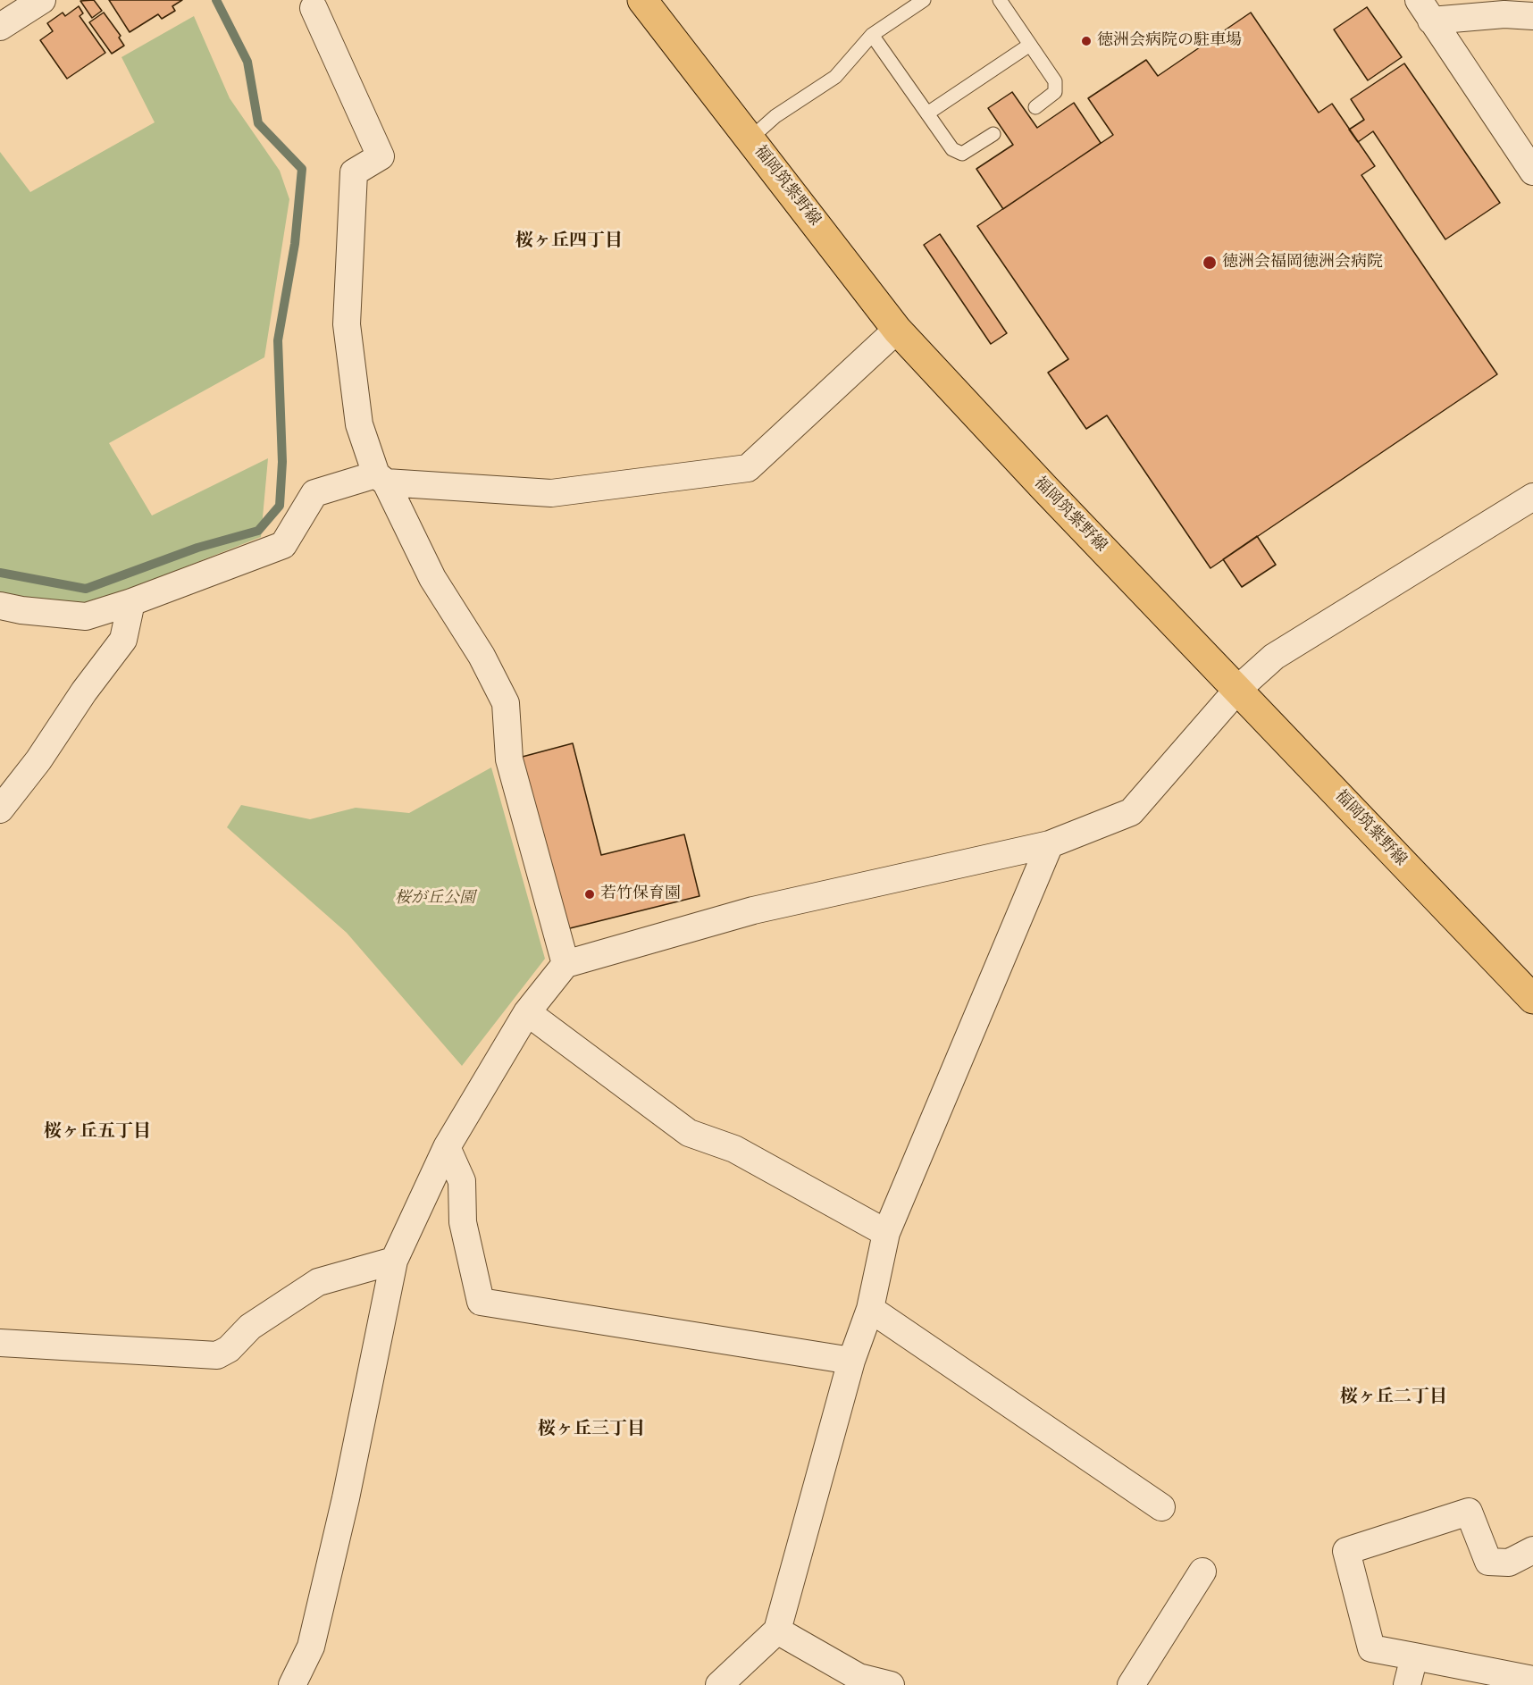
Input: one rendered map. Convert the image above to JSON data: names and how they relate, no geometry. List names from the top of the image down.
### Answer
{
  "streets": {
    "main road": ["福岡筑紫野線"]
  },
  "districts": [
    "桜ヶ丘四丁目",
    "桜ヶ丘五丁目",
    "桜ヶ丘二丁目",
    "桜ヶ丘三丁目"
  ],
  "parks": ["桜が丘公園"],
  "places": ["徳洲会病院の駐車場", "徳洲会福岡徳洲会病院", "若竹保育園"]
}
